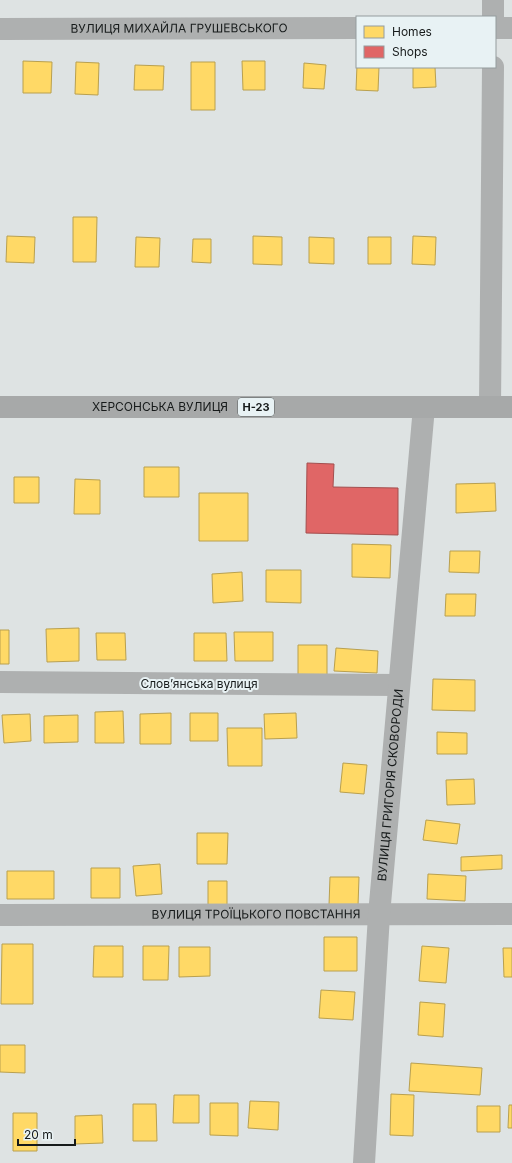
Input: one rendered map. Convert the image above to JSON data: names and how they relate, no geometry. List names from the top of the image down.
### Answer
{
  "streets": {
    "main road": ["ХЕРСОНСЬКА ВУЛИЦЯ", "Н-23"],
    "street": [
      "ВУЛИЦЯ МИХАЙЛА ГРУШЕВСЬКОГО",
      "Словʼянська вулиця",
      "ВУЛИЦЯ ГРИГОРІЯ СКОВОРОДИ",
      "ВУЛИЦЯ ТРОЇЦЬКОГО ПОВСТАННЯ"
    ]
  },
  "crossings": [
    ["ХЕРСОНСЬКА ВУЛИЦЯ", "ВУЛИЦЯ ГРИГОРІЯ СКОВОРОДИ"],
    ["Словʼянська вулиця", "ВУЛИЦЯ ГРИГОРІЯ СКОВОРОДИ"],
    ["ВУЛИЦЯ ГРИГОРІЯ СКОВОРОДИ", "ВУЛИЦЯ ТРОЇЦЬКОГО ПОВСТАННЯ"]
  ],
  "legend": ["Homes", "Shops"],
  "scale_bar": "20 m"
}
